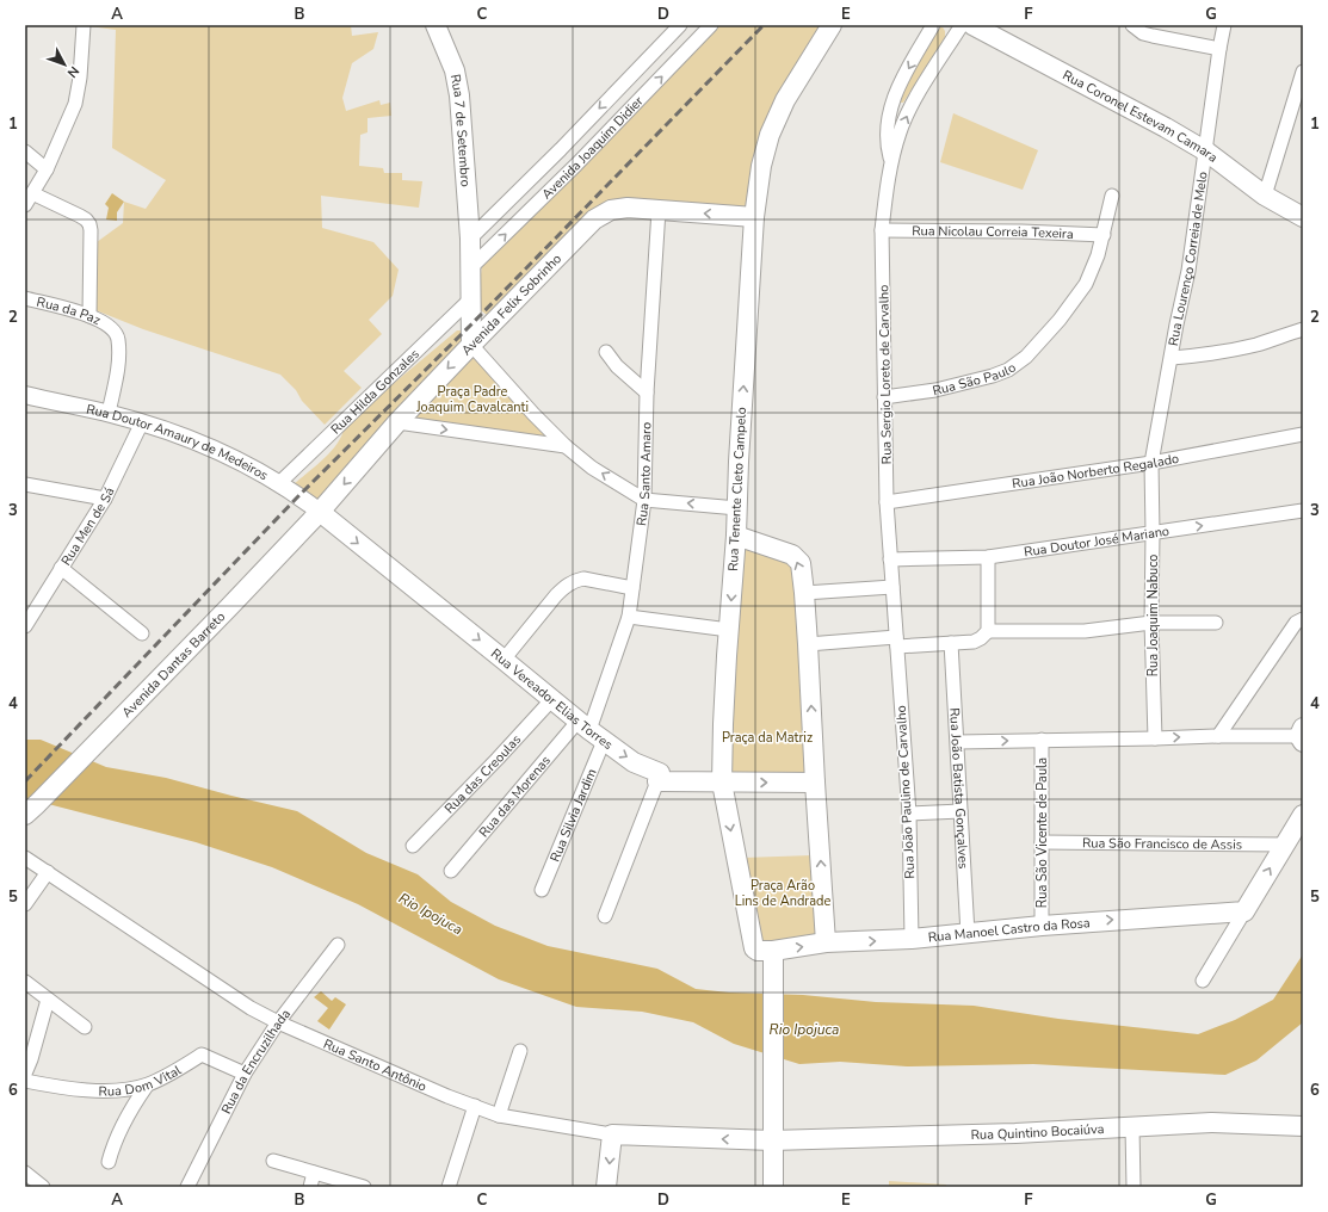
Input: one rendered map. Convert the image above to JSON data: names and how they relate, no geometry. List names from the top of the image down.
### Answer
{
  "streets": {
    "main road": [
      "Rua Coronel Estevam Camara",
      "Rua 7 de Setembro",
      "Avenida Felix Sobrinho",
      "Rua Tenente Cleto Campelo",
      "Avenida Dantas Barreto",
      "Rua Vereador Elias Torres",
      "Rua Manoel Castro da Rosa",
      "Rua Santo Antônio",
      "Rua Quintino Bocaiúva"
    ],
    "street": [
      "Avenida Joaquim Didier",
      "Rua Nicolau Correia Texeira",
      "Rua Lourenço Correia de Melo",
      "Rua da Paz",
      "Rua Sergio Loreto de Carvalho",
      "Rua São Paulo",
      "Rua Hilda Gonzales",
      "Rua Doutor Amaury de Medeiros",
      "Rua João Norberto Regalado",
      "Rua Santo Amaro",
      "Rua Men de Sá",
      "Rua Doutor José Mariano",
      "Rua Joaquim Nabuco",
      "Rua das Creoulas",
      "Rua João Batista Gonçalves",
      "Rua João Paulino de Carvalho",
      "Rua das Morenas",
      "Rua Silvia Jardim",
      "Rua São Vicente de Paula",
      "Rua São Francisco de Assis",
      "Rua da Encruzilhada",
      "Rua Dom Vital"
    ]
  },
  "crossings": [
    ["Rua Coronel Estevam Camara", "Rua Lourenço Correia de Melo"],
    ["Rua 7 de Setembro", "Avenida Joaquim Didier"],
    ["Rua 7 de Setembro", "Avenida Felix Sobrinho"],
    ["Rua 7 de Setembro", "Rua Hilda Gonzales"],
    ["Rua Nicolau Correia Texeira", "Rua Sergio Loreto de Carvalho"],
    ["Rua Nicolau Correia Texeira", "Rua São Paulo"],
    ["Rua Lourenço Correia de Melo", "Rua João Norberto Regalado"],
    ["Rua Lourenço Correia de Melo", "Rua Joaquim Nabuco"],
    ["Avenida Felix Sobrinho", "Rua Doutor Amaury de Medeiros"],
    ["Avenida Felix Sobrinho", "Rua Santo Amaro"],
    ["Avenida Felix Sobrinho", "Rua Tenente Cleto Campelo"],
    ["Avenida Felix Sobrinho", "Avenida Dantas Barreto"],
    ["Avenida Felix Sobrinho", "Rua Vereador Elias Torres"],
    ["Rua da Paz", "Rua Doutor Amaury de Medeiros"],
    ["Rua Sergio Loreto de Carvalho", "Rua São Paulo"],
    ["Rua Sergio Loreto de Carvalho", "Rua João Norberto Regalado"],
    ["Rua Sergio Loreto de Carvalho", "Rua Doutor José Mariano"],
    ["Rua Sergio Loreto de Carvalho", "Rua João Paulino de Carvalho"],
    ["Rua Hilda Gonzales", "Rua Doutor Amaury de Medeiros"],
    ["Rua Doutor Amaury de Medeiros", "Rua Men de Sá"],
    ["Rua Doutor Amaury de Medeiros", "Avenida Dantas Barreto"],
    ["Rua Doutor Amaury de Medeiros", "Rua Vereador Elias Torres"],
    ["Rua João Norberto Regalado", "Rua Joaquim Nabuco"],
    ["Rua Santo Amaro", "Rua Vereador Elias Torres"],
    ["Rua Santo Amaro", "Rua das Morenas"],
    ["Rua Santo Amaro", "Rua Silvia Jardim"],
    ["Rua Tenente Cleto Campelo", "Rua Manoel Castro da Rosa"],
    ["Rua Doutor José Mariano", "Rua Joaquim Nabuco"],
    ["Avenida Dantas Barreto", "Rua Vereador Elias Torres"],
    ["Rua Vereador Elias Torres", "Rua das Creoulas"],
    ["Rua Vereador Elias Torres", "Rua das Morenas"],
    ["Rua Vereador Elias Torres", "Rua Silvia Jardim"],
    ["Rua João Batista Gonçalves", "Rua Manoel Castro da Rosa"],
    ["Rua João Paulino de Carvalho", "Rua Manoel Castro da Rosa"],
    ["Rua das Morenas", "Rua Silvia Jardim"],
    ["Rua São Vicente de Paula", "Rua São Francisco de Assis"],
    ["Rua São Vicente de Paula", "Rua Manoel Castro da Rosa"],
    ["Rua da Encruzilhada", "Rua Santo Antônio"],
    ["Rua da Encruzilhada", "Rua Dom Vital"],
    ["Rua Santo Antônio", "Rua Quintino Bocaiúva"]
  ],
  "one_way": ["Avenida Felix Sobrinho", "Rua Vereador Elias Torres", "Rua Manoel Castro da Rosa"],
  "water": ["Rio Ipojuca"],
  "parks": ["Praça Padre Joaquim Cavalcanti", "Praça da Matriz", "Praça Arão Lins de Andrade"],
  "north": "bottom right",
  "grid": {
    "columns": [
      "A",
      "B",
      "C",
      "D",
      "E",
      "F",
      "G"
    ],
    "rows": [
      "1",
      "2",
      "3",
      "4",
      "5",
      "6"
    ]
  }
}
